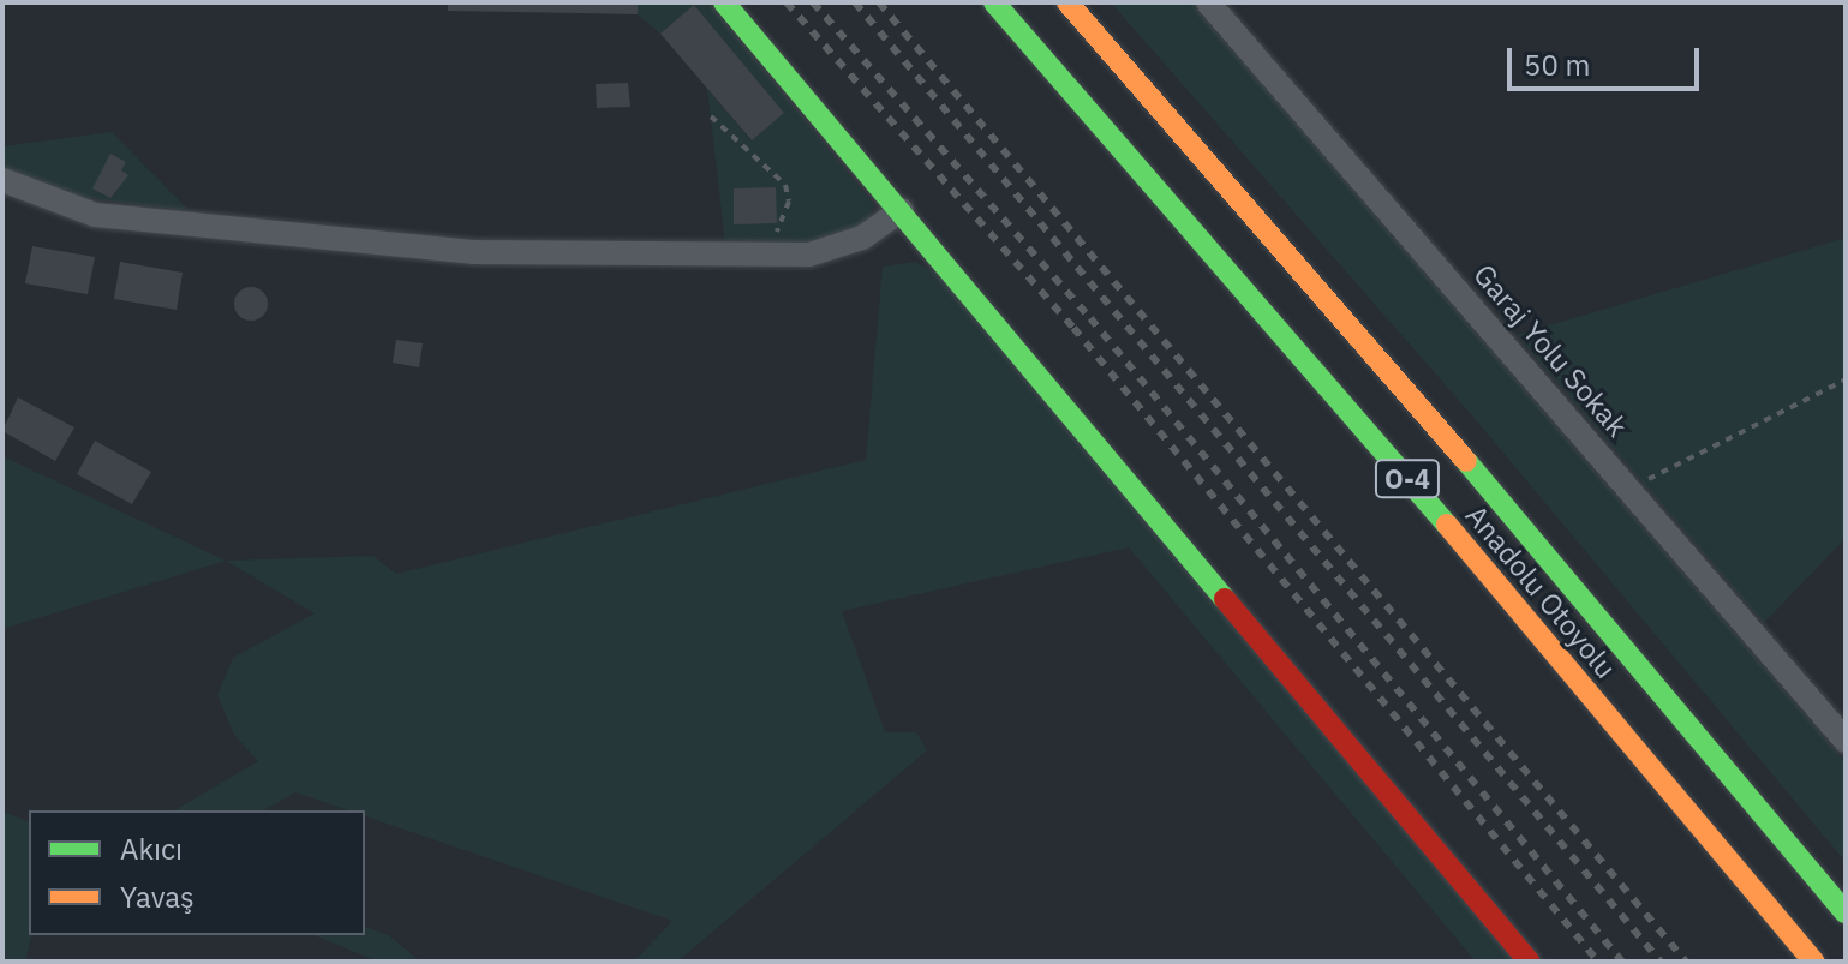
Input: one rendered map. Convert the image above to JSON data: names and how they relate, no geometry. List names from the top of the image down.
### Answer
{
  "streets": {
    "main road": ["O-4", "Anadolu Otoyolu"],
    "street": ["Garaj Yolu Sokak"]
  },
  "legend": ["Akıcı", "Yavaş"],
  "scale_bar": "50 m"
}
